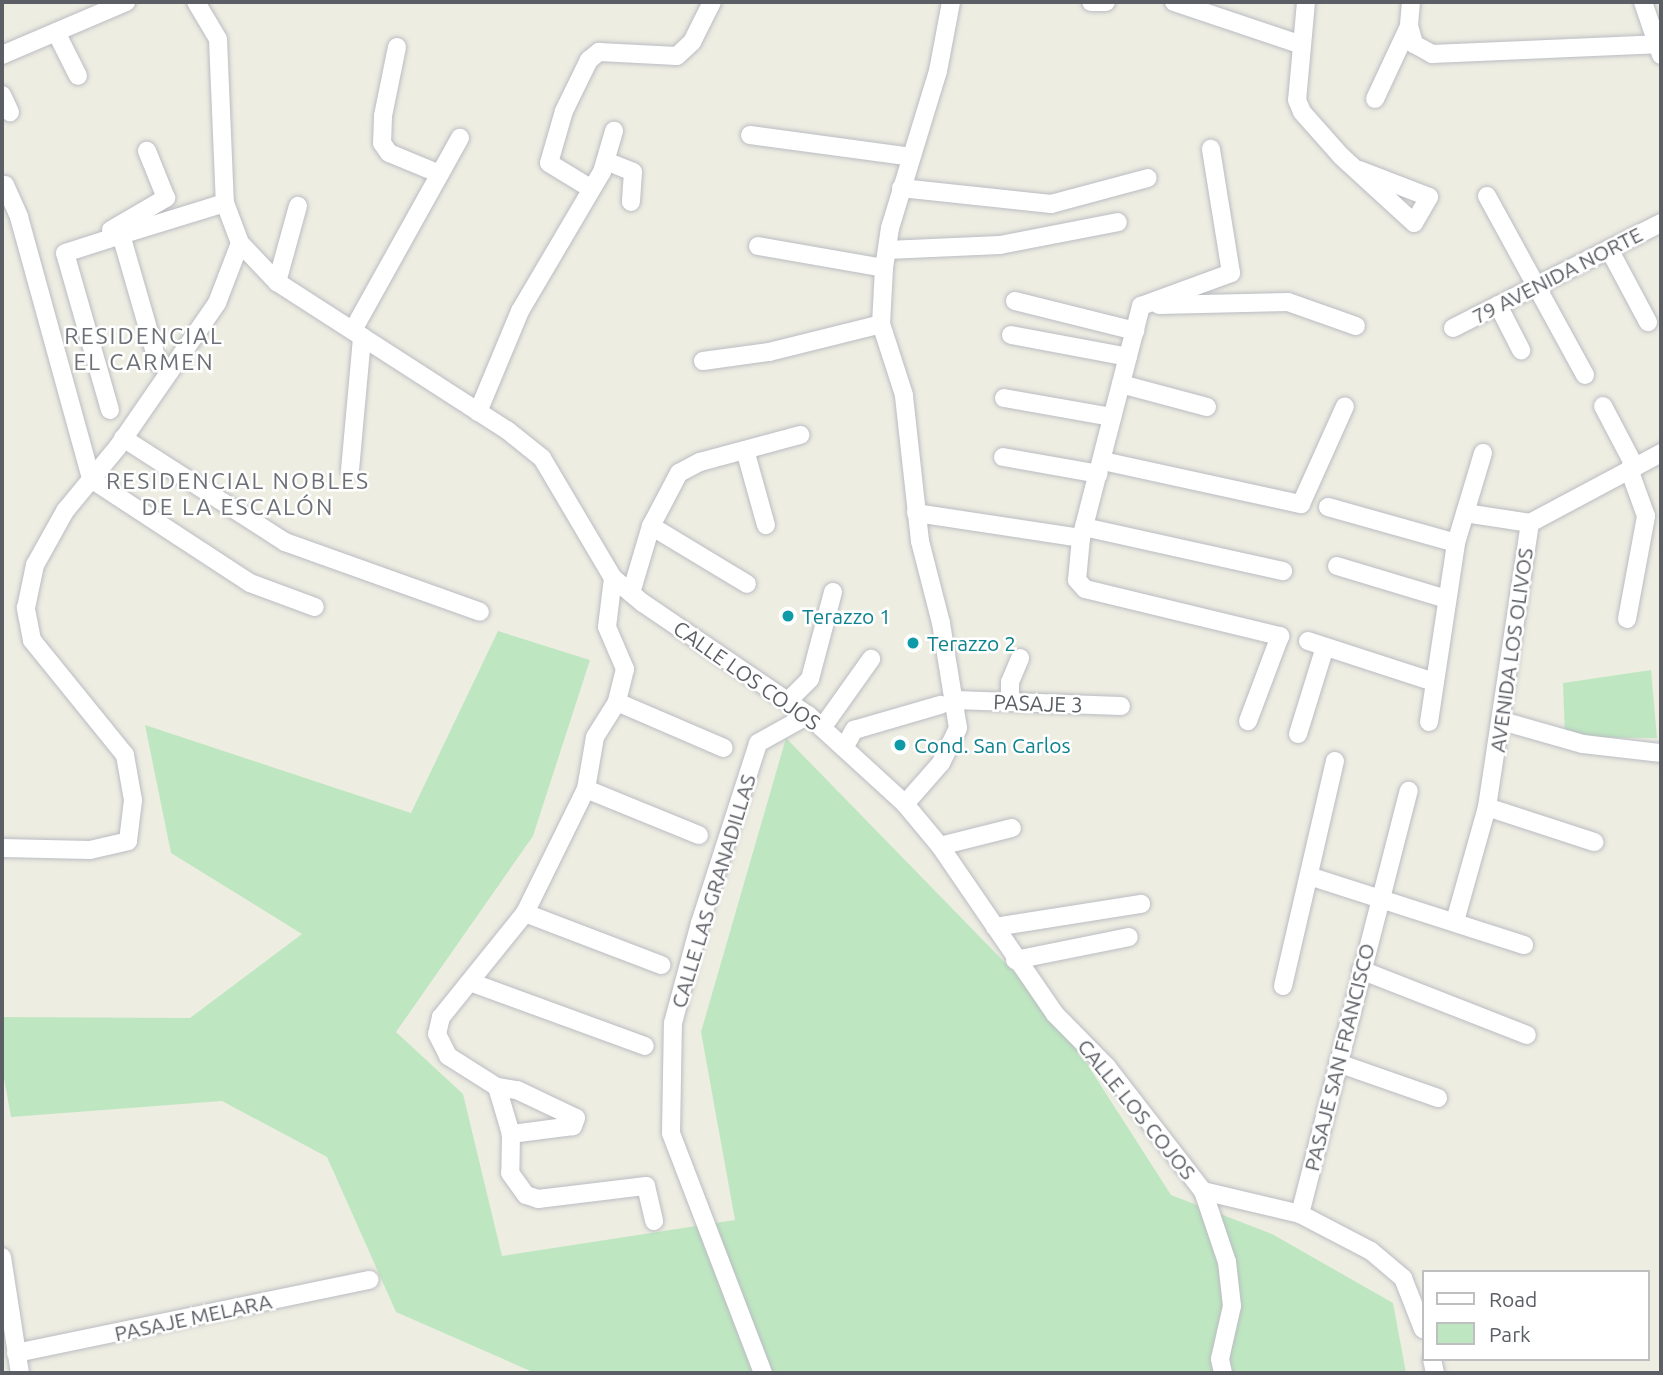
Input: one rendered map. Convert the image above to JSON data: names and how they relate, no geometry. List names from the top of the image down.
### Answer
{
  "streets": {
    "street": [
      "79 AVENIDA NORTE",
      "AVENIDA LOS OLIVOS",
      "CALLE LOS COJOS",
      "PASAJE 3",
      "CALLE LAS GRANADILLAS",
      "PASAJE SAN FRANCISCO",
      "PASAJE MELARA"
    ]
  },
  "crossings": [
    ["CALLE LOS COJOS", "PASAJE 3"],
    ["CALLE LOS COJOS", "CALLE LAS GRANADILLAS"],
    ["CALLE LOS COJOS", "PASAJE SAN FRANCISCO"]
  ],
  "districts": ["RESIDENCIAL EL CARMEN", "RESIDENCIAL NOBLES DE LA ESCALÓN"],
  "places": ["Terazzo 1", "Terazzo 2", "Cond. San Carlos"],
  "legend": ["Road", "Park"]
}
